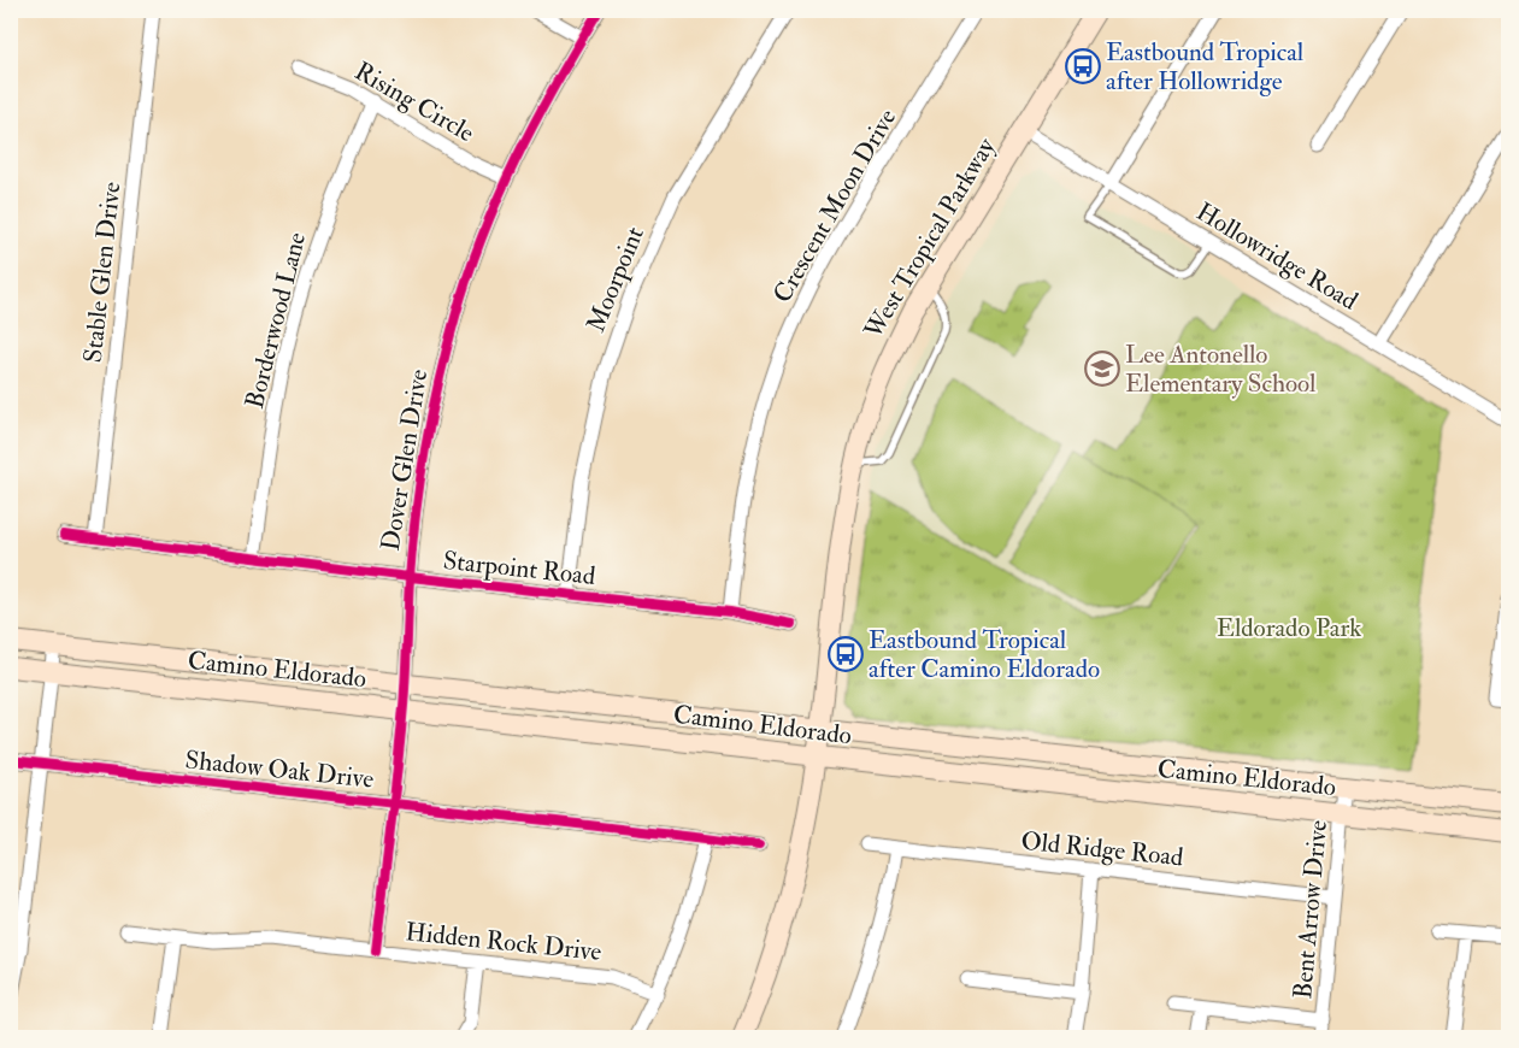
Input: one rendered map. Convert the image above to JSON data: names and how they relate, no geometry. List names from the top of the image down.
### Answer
{
  "streets": {
    "main road": ["West Tropical Parkway", "Camino Eldorado"],
    "street": [
      "Rising Circle",
      "Crescent Moon Drive",
      "Hollowridge Road",
      "Stable Glen Drive",
      "Moorpoint",
      "Borderwood Lane",
      "Dover Glen Drive",
      "Starpoint Road",
      "Shadow Oak Drive",
      "Old Ridge Road",
      "Bent Arrow Drive",
      "Hidden Rock Drive"
    ]
  },
  "crossings": [
    ["Rising Circle", "Borderwood Lane"],
    ["Rising Circle", "Dover Glen Drive"],
    ["Crescent Moon Drive", "Starpoint Road"],
    ["West Tropical Parkway", "Hollowridge Road"],
    ["West Tropical Parkway", "Camino Eldorado"],
    ["Stable Glen Drive", "Starpoint Road"],
    ["Moorpoint", "Starpoint Road"],
    ["Borderwood Lane", "Starpoint Road"],
    ["Dover Glen Drive", "Starpoint Road"],
    ["Dover Glen Drive", "Camino Eldorado"],
    ["Dover Glen Drive", "Shadow Oak Drive"],
    ["Dover Glen Drive", "Hidden Rock Drive"],
    ["Camino Eldorado", "Bent Arrow Drive"],
    ["Old Ridge Road", "Bent Arrow Drive"]
  ],
  "parks": ["Eldorado Park"],
  "places": {
    "bus stop": ["Eastbound Tropical after Hollowridge", "Eastbound Tropical after Camino Eldorado"],
    "school or university": ["Lee Antonello Elementary School"]
  }
}
